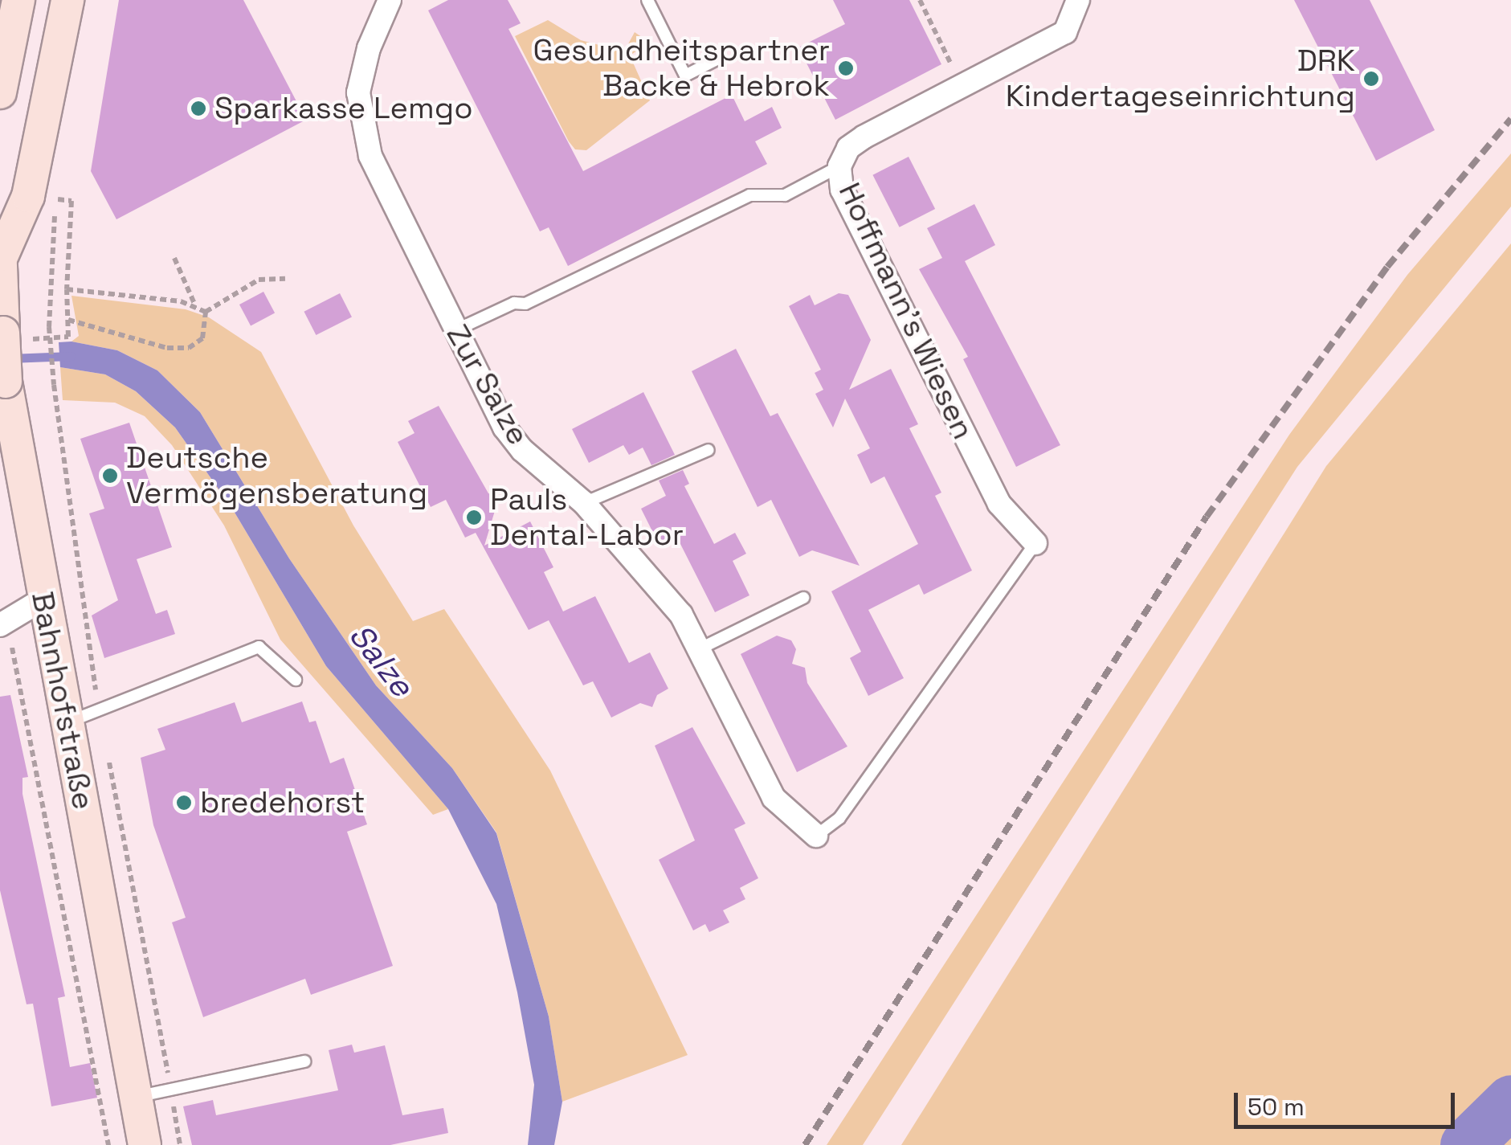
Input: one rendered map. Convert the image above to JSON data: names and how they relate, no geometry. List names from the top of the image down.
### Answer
{
  "streets": {
    "main road": ["Bahnhofstraße"],
    "street": ["Hoffmann's Wiesen", "Zur Salze"]
  },
  "water": ["Salze"],
  "places": [
    "Gesundheitspartner Backe & Hebrok",
    "DRK Kindertageseinrichtung",
    "Sparkasse Lemgo",
    "Deutsche Vermögensberatung",
    "Pauls Dental-Labor",
    "bredehorst"
  ],
  "scale_bar": "50 m"
}
